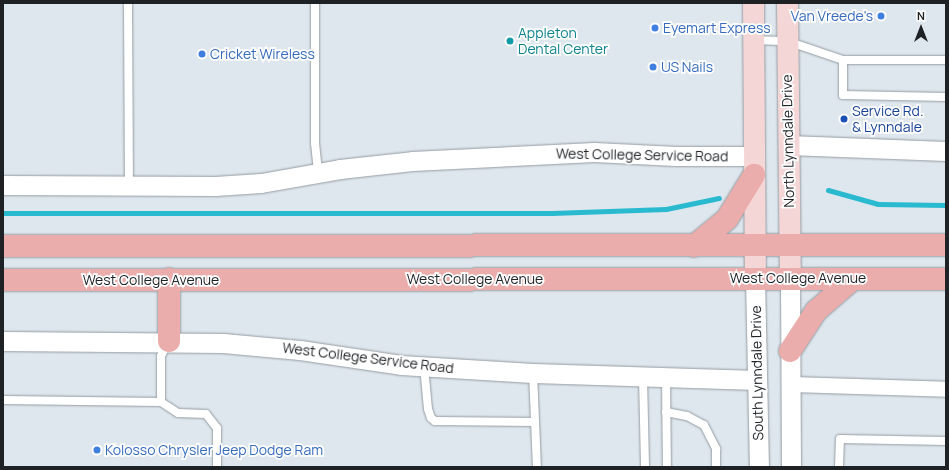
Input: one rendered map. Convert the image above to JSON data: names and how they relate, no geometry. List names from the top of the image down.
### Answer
{
  "streets": {
    "main road": ["North Lynndale Drive", "West College Avenue"],
    "street": ["West College Service Road", "South Lynndale Drive"]
  },
  "crossings": [
    ["North Lynndale Drive", "West College Avenue"],
    ["West College Service Road", "South Lynndale Drive"],
    ["West College Avenue", "South Lynndale Drive"]
  ],
  "places": [
    "Van Vreede's",
    "Eyemart Express",
    "Appleton Dental Center",
    "Cricket Wireless",
    "US Nails",
    "Service Rd. & Lynndale",
    "Kolosso Chrysler Jeep Dodge Ram"
  ],
  "north": "top"
}
